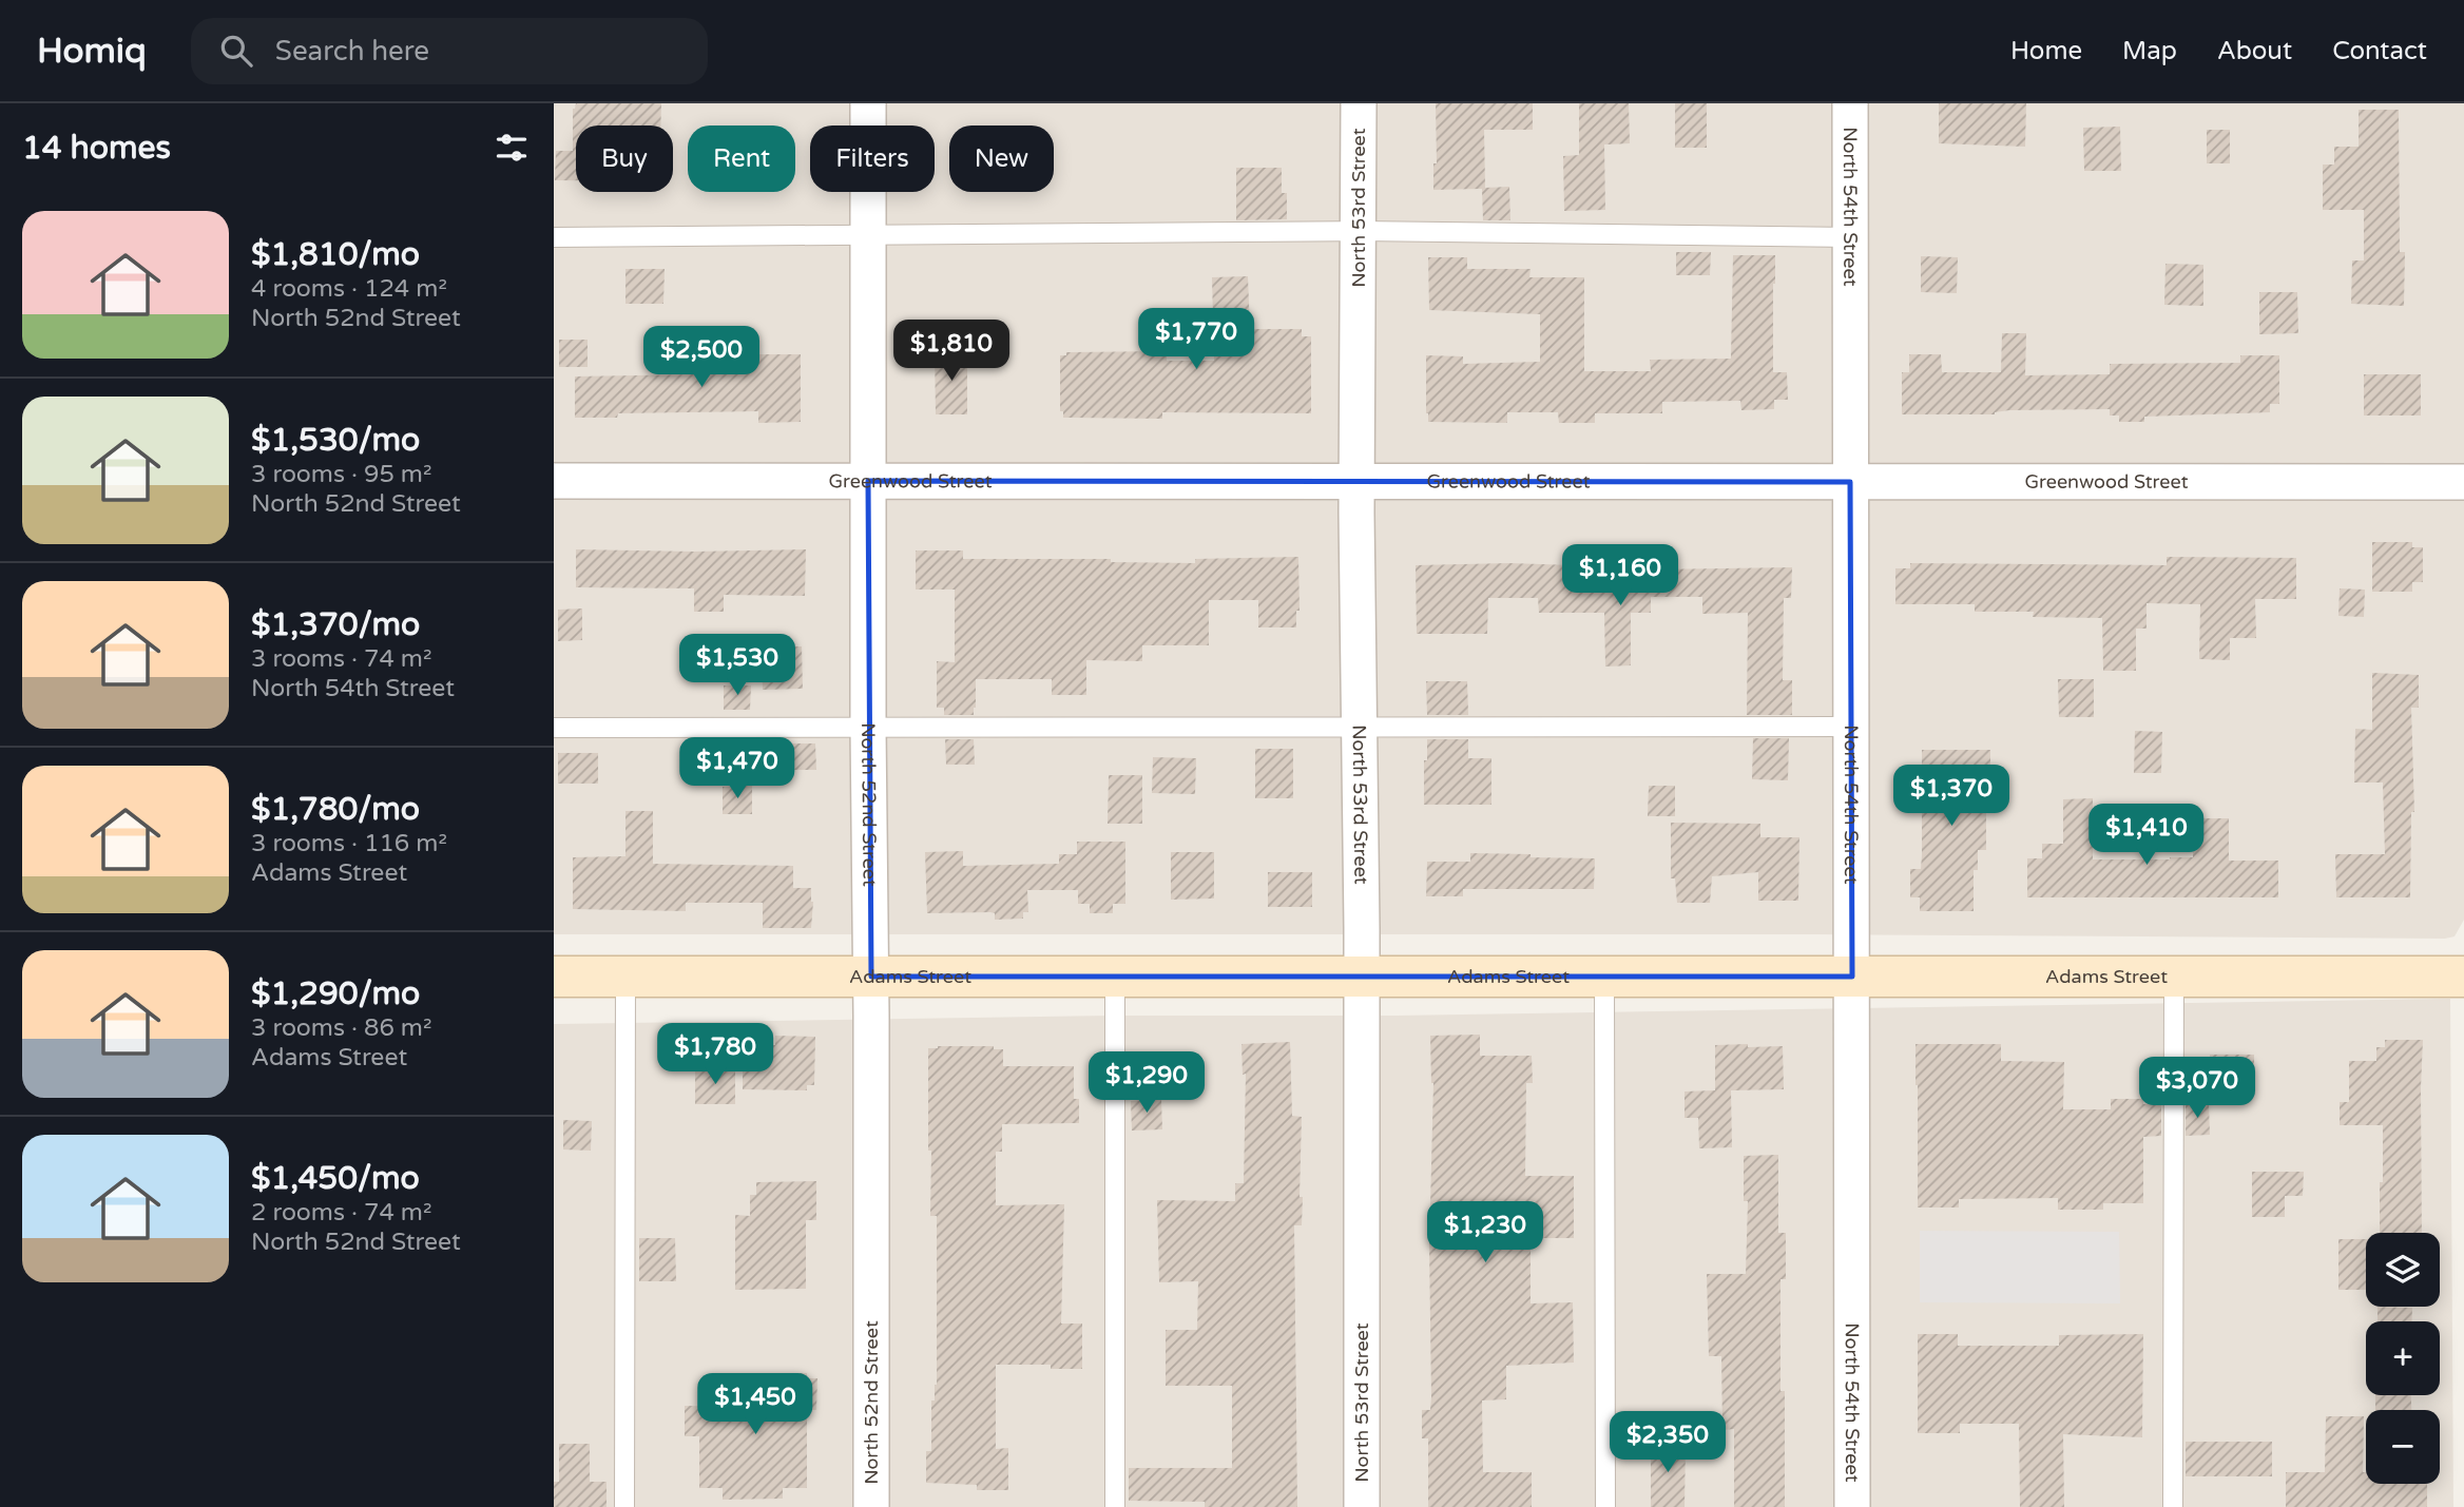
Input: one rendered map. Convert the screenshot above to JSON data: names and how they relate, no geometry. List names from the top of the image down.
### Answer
{
  "streets": {
    "main road": ["Adams Street"],
    "street": [
      "North 53rd Street",
      "North 54th Street",
      "Greenwood Street",
      "North 52nd Street"
    ]
  },
  "crossings": [
    ["North 53rd Street", "Greenwood Street"],
    ["North 53rd Street", "Adams Street"],
    ["North 54th Street", "Greenwood Street"],
    ["North 54th Street", "Adams Street"],
    ["Greenwood Street", "North 52nd Street"],
    ["North 52nd Street", "Adams Street"]
  ],
  "page": {
    "header": "Homiq",
    "search": "Search here",
    "nav": [
      "Home",
      "Map",
      "About",
      "Contact"
    ],
    "heading": "14 homes",
    "chip": [
      "Buy",
      "Rent",
      "Filters",
      "New"
    ],
    "list": [
      {
        "name": "$1,810/mo",
        "note": "4 rooms · 124 m² · North 52nd Street"
      },
      {
        "name": "$1,530/mo",
        "note": "3 rooms · 95 m² · North 52nd Street"
      },
      {
        "name": "$1,370/mo",
        "note": "3 rooms · 74 m² · North 54th Street"
      },
      {
        "name": "$1,780/mo",
        "note": "3 rooms · 116 m² · Adams Street"
      },
      {
        "name": "$1,290/mo",
        "note": "3 rooms · 86 m² · Adams Street"
      },
      {
        "name": "$1,450/mo",
        "note": "2 rooms · 74 m² · North 52nd Street"
      }
    ],
    "price": [
      "$1,770",
      "$1,810",
      "$2,500",
      "$1,160",
      "$1,530",
      "$1,470",
      "$1,370",
      "$1,410",
      "$1,780",
      "$1,290",
      "$3,070",
      "$1,230",
      "$1,450",
      "$2,350"
    ],
    "map_buttons": ["+", "−"]
  }
}
